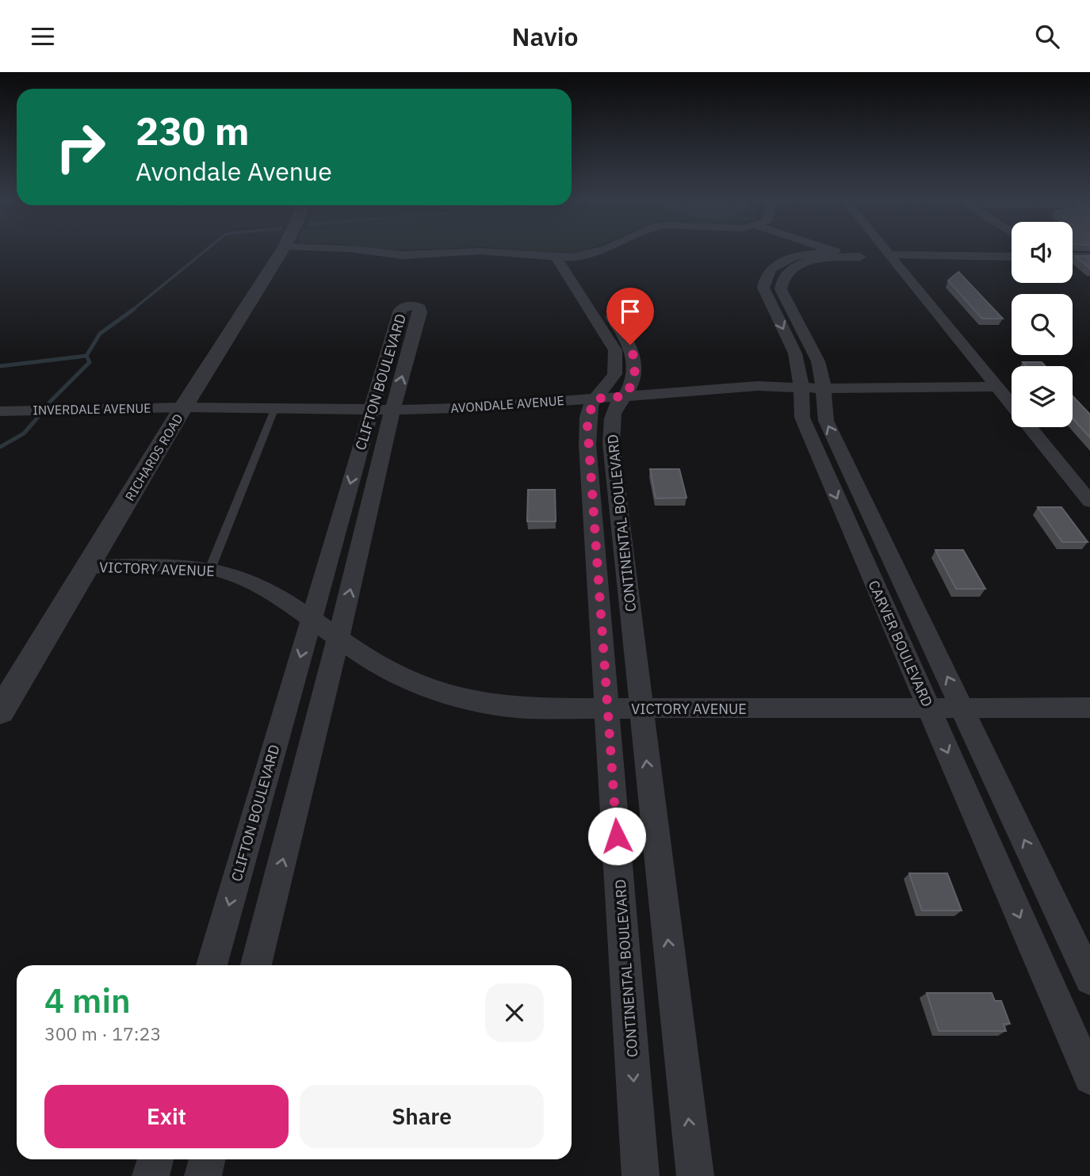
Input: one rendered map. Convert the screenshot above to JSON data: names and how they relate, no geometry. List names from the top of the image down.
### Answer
{
  "streets": {
    "street": [
      "CLIFTON BOULEVARD",
      "AVONDALE AVENUE",
      "INVERDALE AVENUE",
      "RICHARDS ROAD",
      "CONTINENTAL BOULEVARD",
      "VICTORY AVENUE",
      "CARVER BOULEVARD"
    ]
  },
  "crossings": [
    ["CLIFTON BOULEVARD", "AVONDALE AVENUE"],
    ["CLIFTON BOULEVARD", "VICTORY AVENUE"],
    ["AVONDALE AVENUE", "INVERDALE AVENUE"],
    ["AVONDALE AVENUE", "RICHARDS ROAD"],
    ["AVONDALE AVENUE", "CONTINENTAL BOULEVARD"],
    ["AVONDALE AVENUE", "CARVER BOULEVARD"],
    ["INVERDALE AVENUE", "RICHARDS ROAD"],
    ["RICHARDS ROAD", "VICTORY AVENUE"],
    ["CONTINENTAL BOULEVARD", "VICTORY AVENUE"],
    ["VICTORY AVENUE", "CARVER BOULEVARD"]
  ],
  "page": {
    "header": "Navio",
    "turn": ["230 m", "Avondale Avenue"],
    "heading": ["4 min", "300 m · 17:23"],
    "buttons": ["Exit", "Share"]
  }
}
